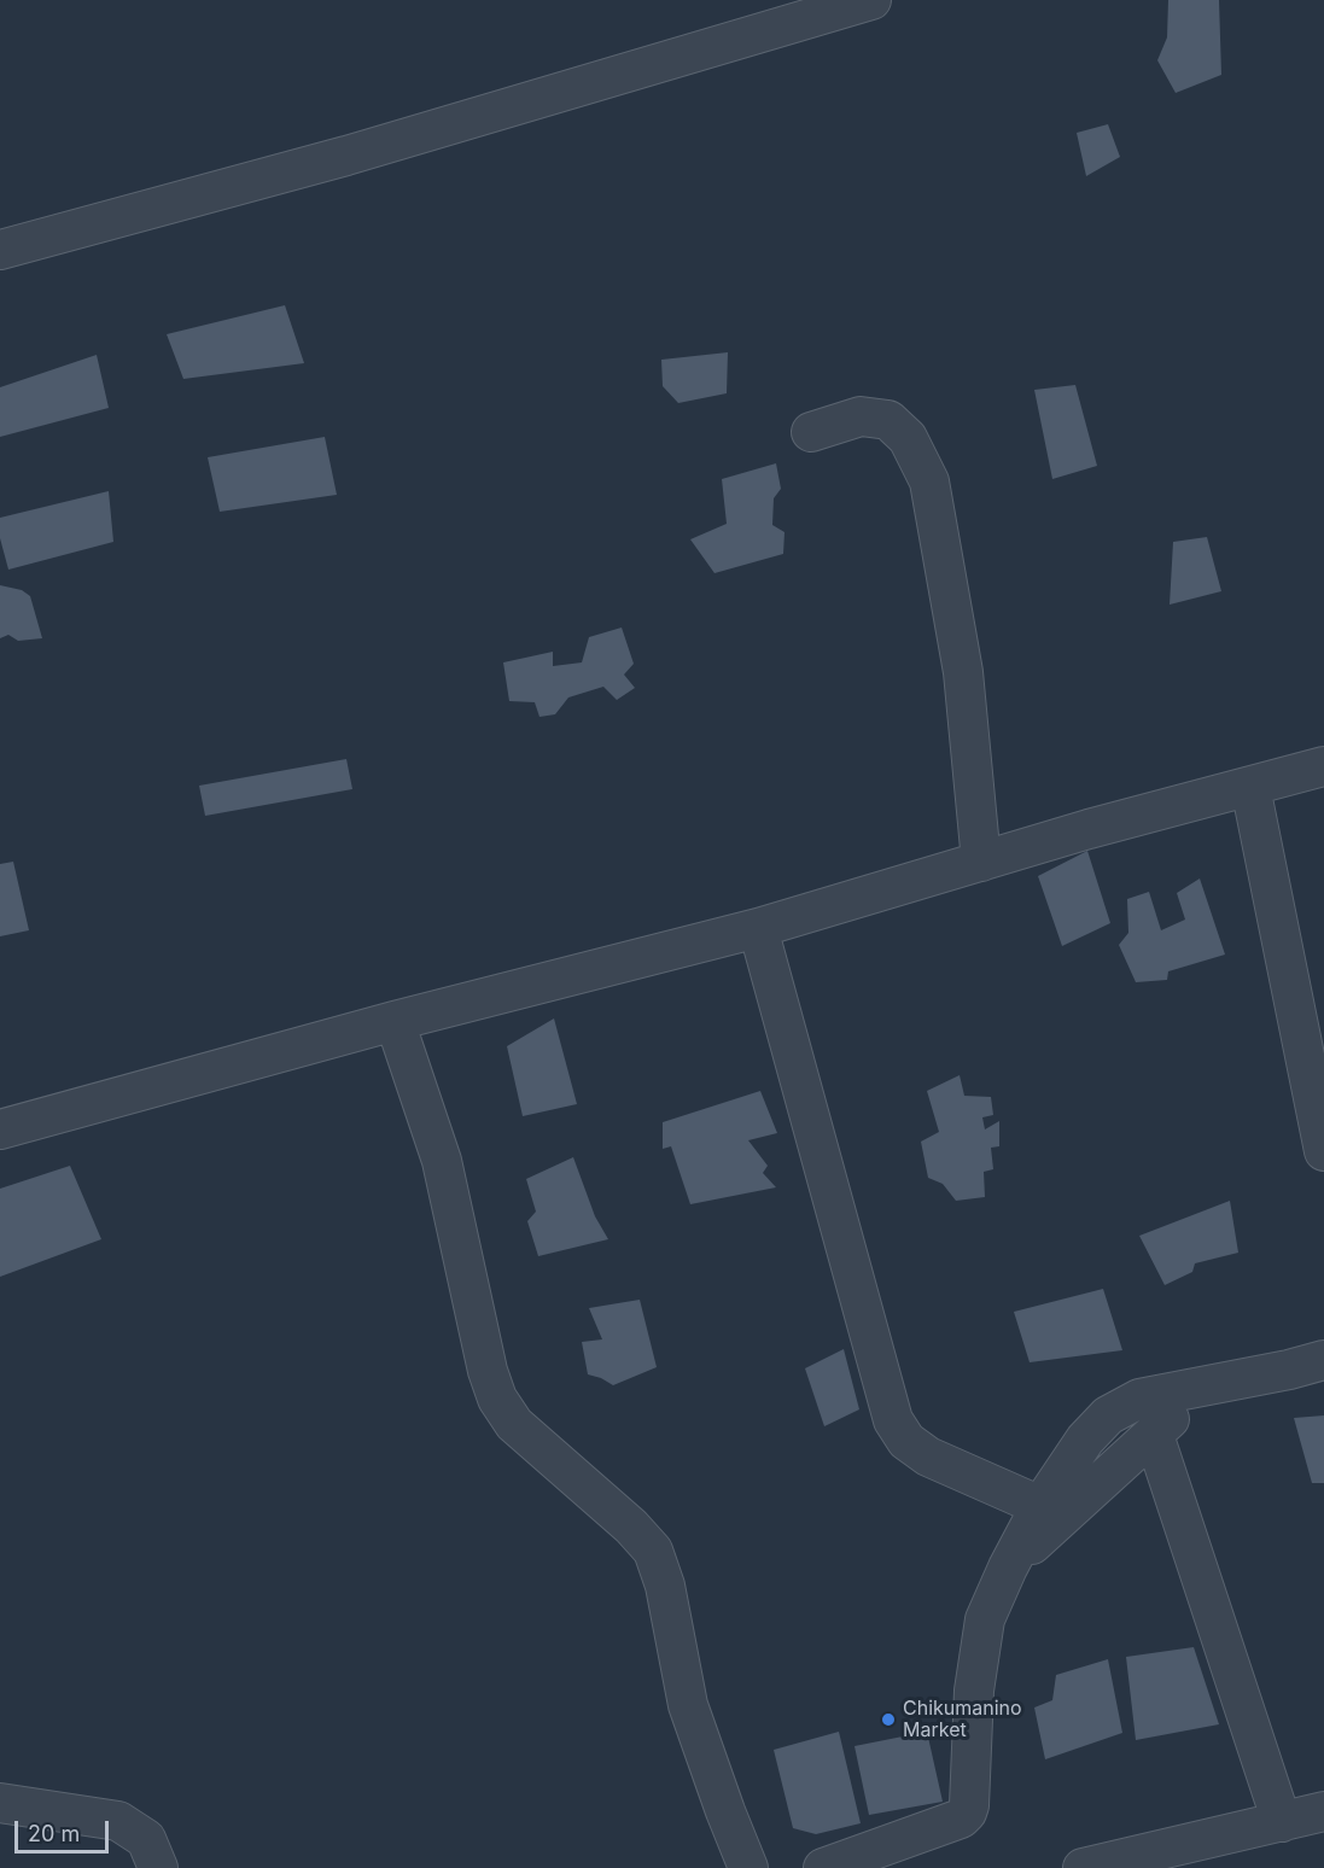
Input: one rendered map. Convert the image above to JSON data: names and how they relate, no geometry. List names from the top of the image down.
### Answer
{
  "places": ["Chikumanino Market"],
  "scale_bar": "20 m"
}
